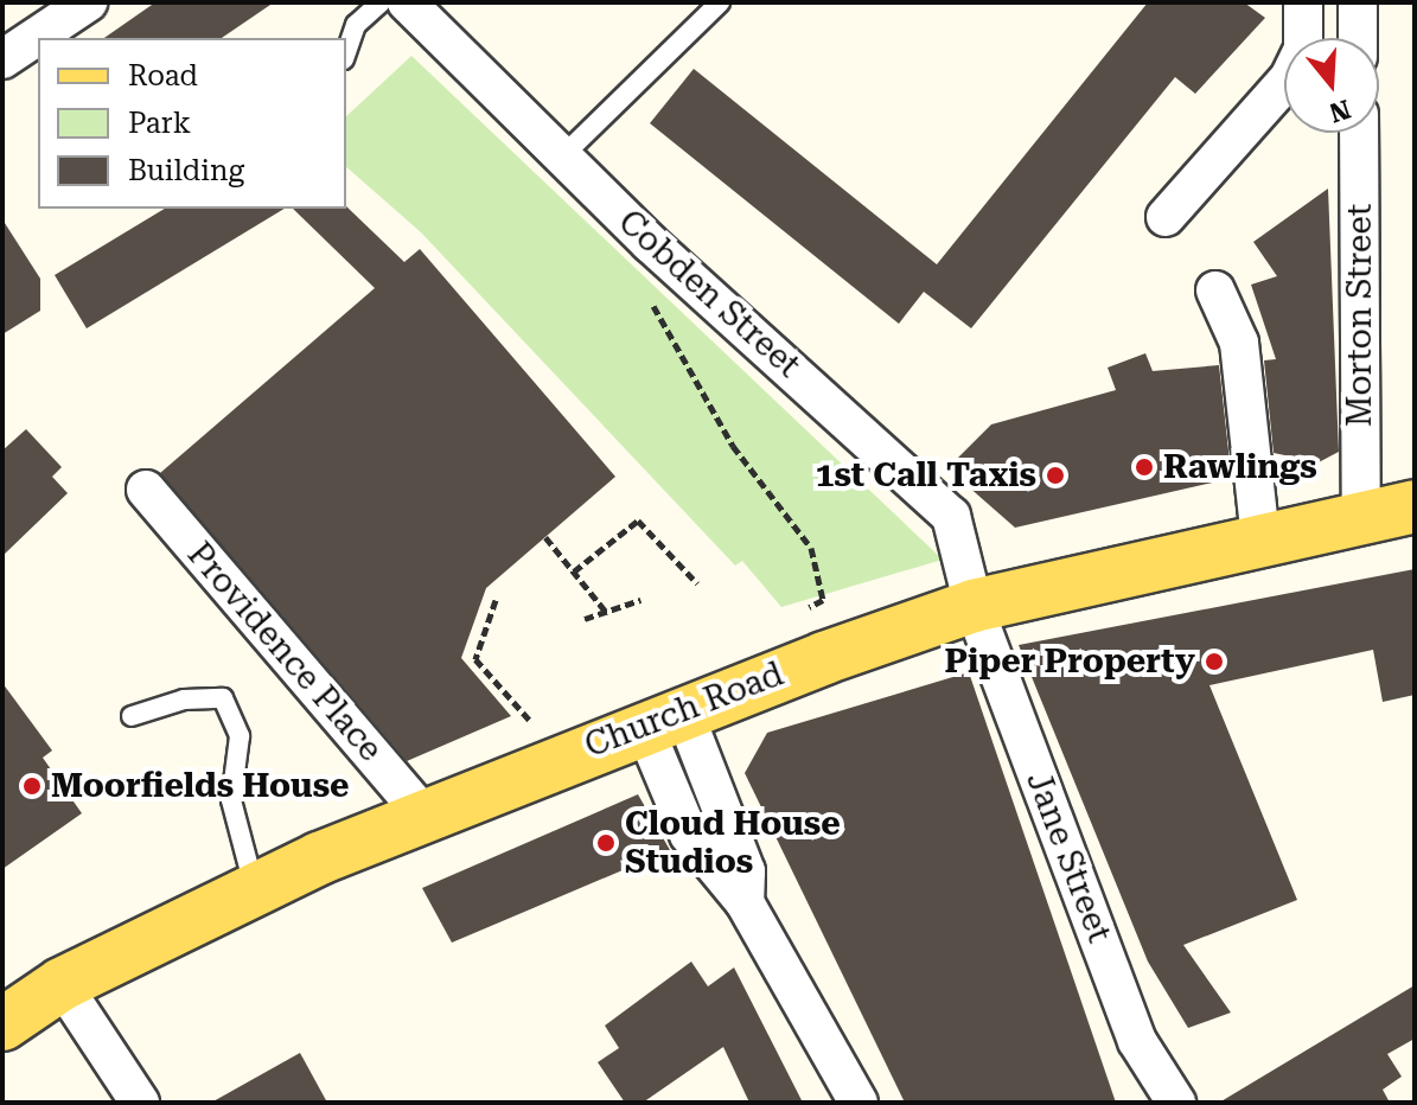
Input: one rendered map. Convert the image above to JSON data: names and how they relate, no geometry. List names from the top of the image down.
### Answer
{
  "streets": {
    "main road": ["Church Road"],
    "street": [
      "Cobden Street",
      "Morton Street",
      "Providence Place",
      "Jane Street"
    ]
  },
  "crossings": [
    ["Cobden Street", "Church Road"],
    ["Cobden Street", "Jane Street"],
    ["Morton Street", "Church Road"],
    ["Providence Place", "Church Road"],
    ["Church Road", "Jane Street"]
  ],
  "places": [
    "Rawlings",
    "1st Call Taxis",
    "Piper Property",
    "Moorfields House",
    "Cloud House Studios"
  ],
  "legend": ["Road", "Park", "Building"],
  "north": "bottom"
}
